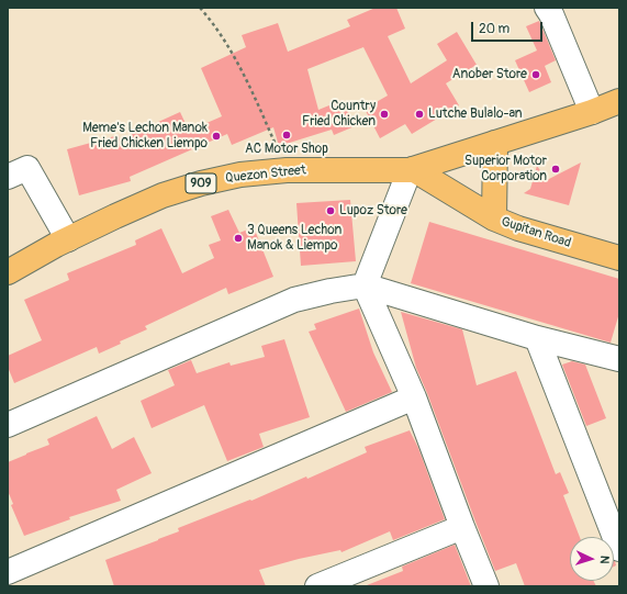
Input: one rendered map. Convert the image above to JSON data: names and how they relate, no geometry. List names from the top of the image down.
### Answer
{
  "streets": {
    "main road": ["Quezon Street", "909", "Gupitan Road"]
  },
  "crossings": [
    ["Quezon Street", "909"],
    ["Quezon Street", "Gupitan Road"],
    ["909", "Gupitan Road"]
  ],
  "places": [
    "Anober Store",
    "Country Fried Chicken",
    "Lutche Bulalo-an",
    "AC Motor Shop",
    "Meme's Lechon Manok Fried Chicken Liempo",
    "Superior Motor Corporation",
    "Lupoz Store",
    "3 Queens Lechon Manok & Liempo"
  ],
  "scale_bar": "20 m",
  "north": "right"
}
